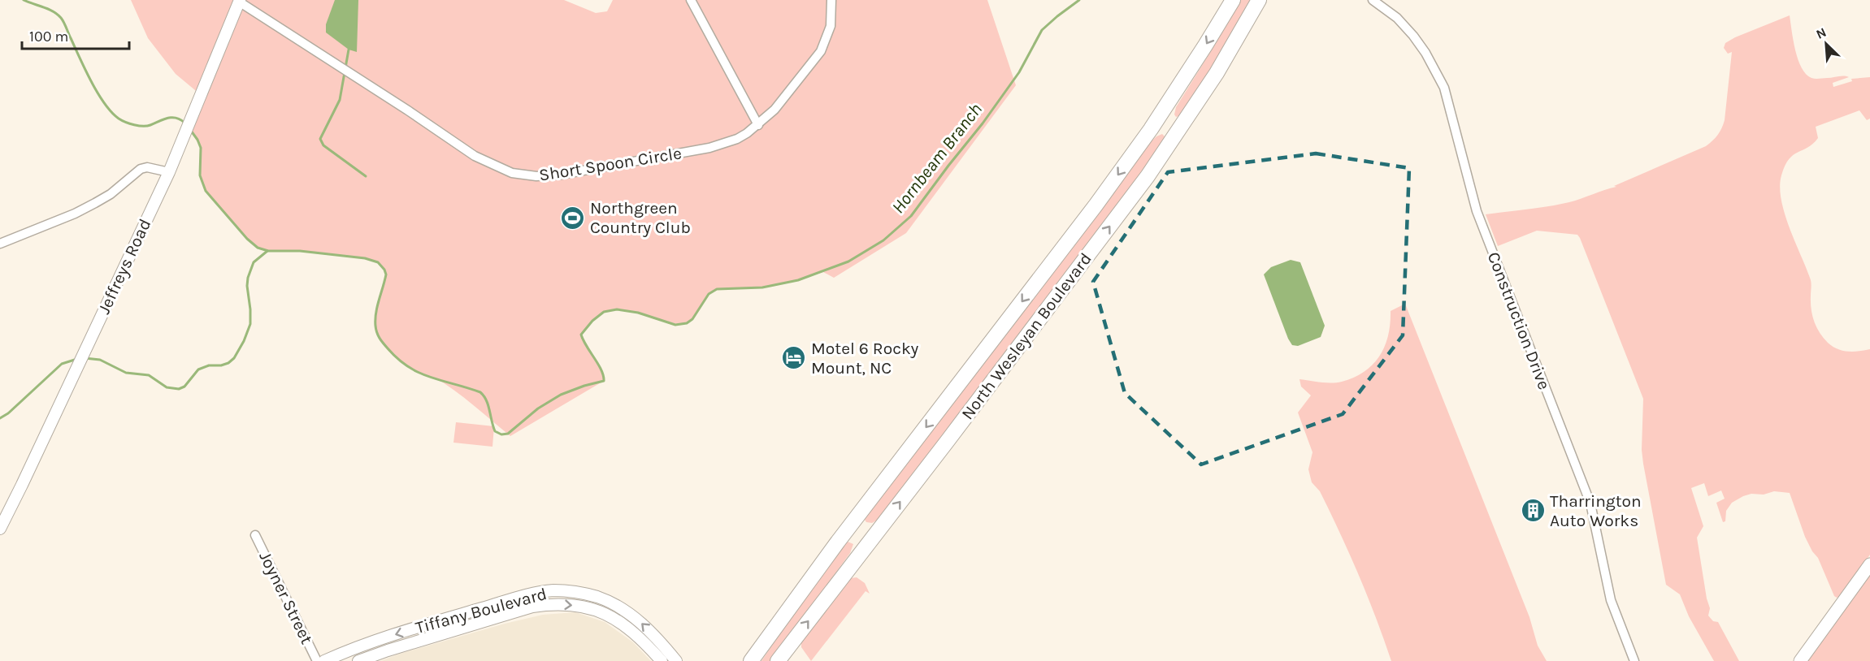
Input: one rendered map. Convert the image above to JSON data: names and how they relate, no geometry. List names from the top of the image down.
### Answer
{
  "streets": {
    "highway": ["North Wesleyan Boulevard"],
    "street": [
      "Short Spoon Circle",
      "Jeffreys Road",
      "Construction Drive",
      "Joyner Street",
      "Tiffany Boulevard"
    ]
  },
  "crossings": [
    ["Short Spoon Circle", "Jeffreys Road"]
  ],
  "water": ["Hornbeam Branch"],
  "places": {
    "sports": ["Northgreen Country Club"],
    "hotel": ["Motel 6 Rocky Mount, NC"],
    "building": ["Tharrington Auto Works"]
  },
  "scale_bar": "100 m",
  "north": "top left"
}
